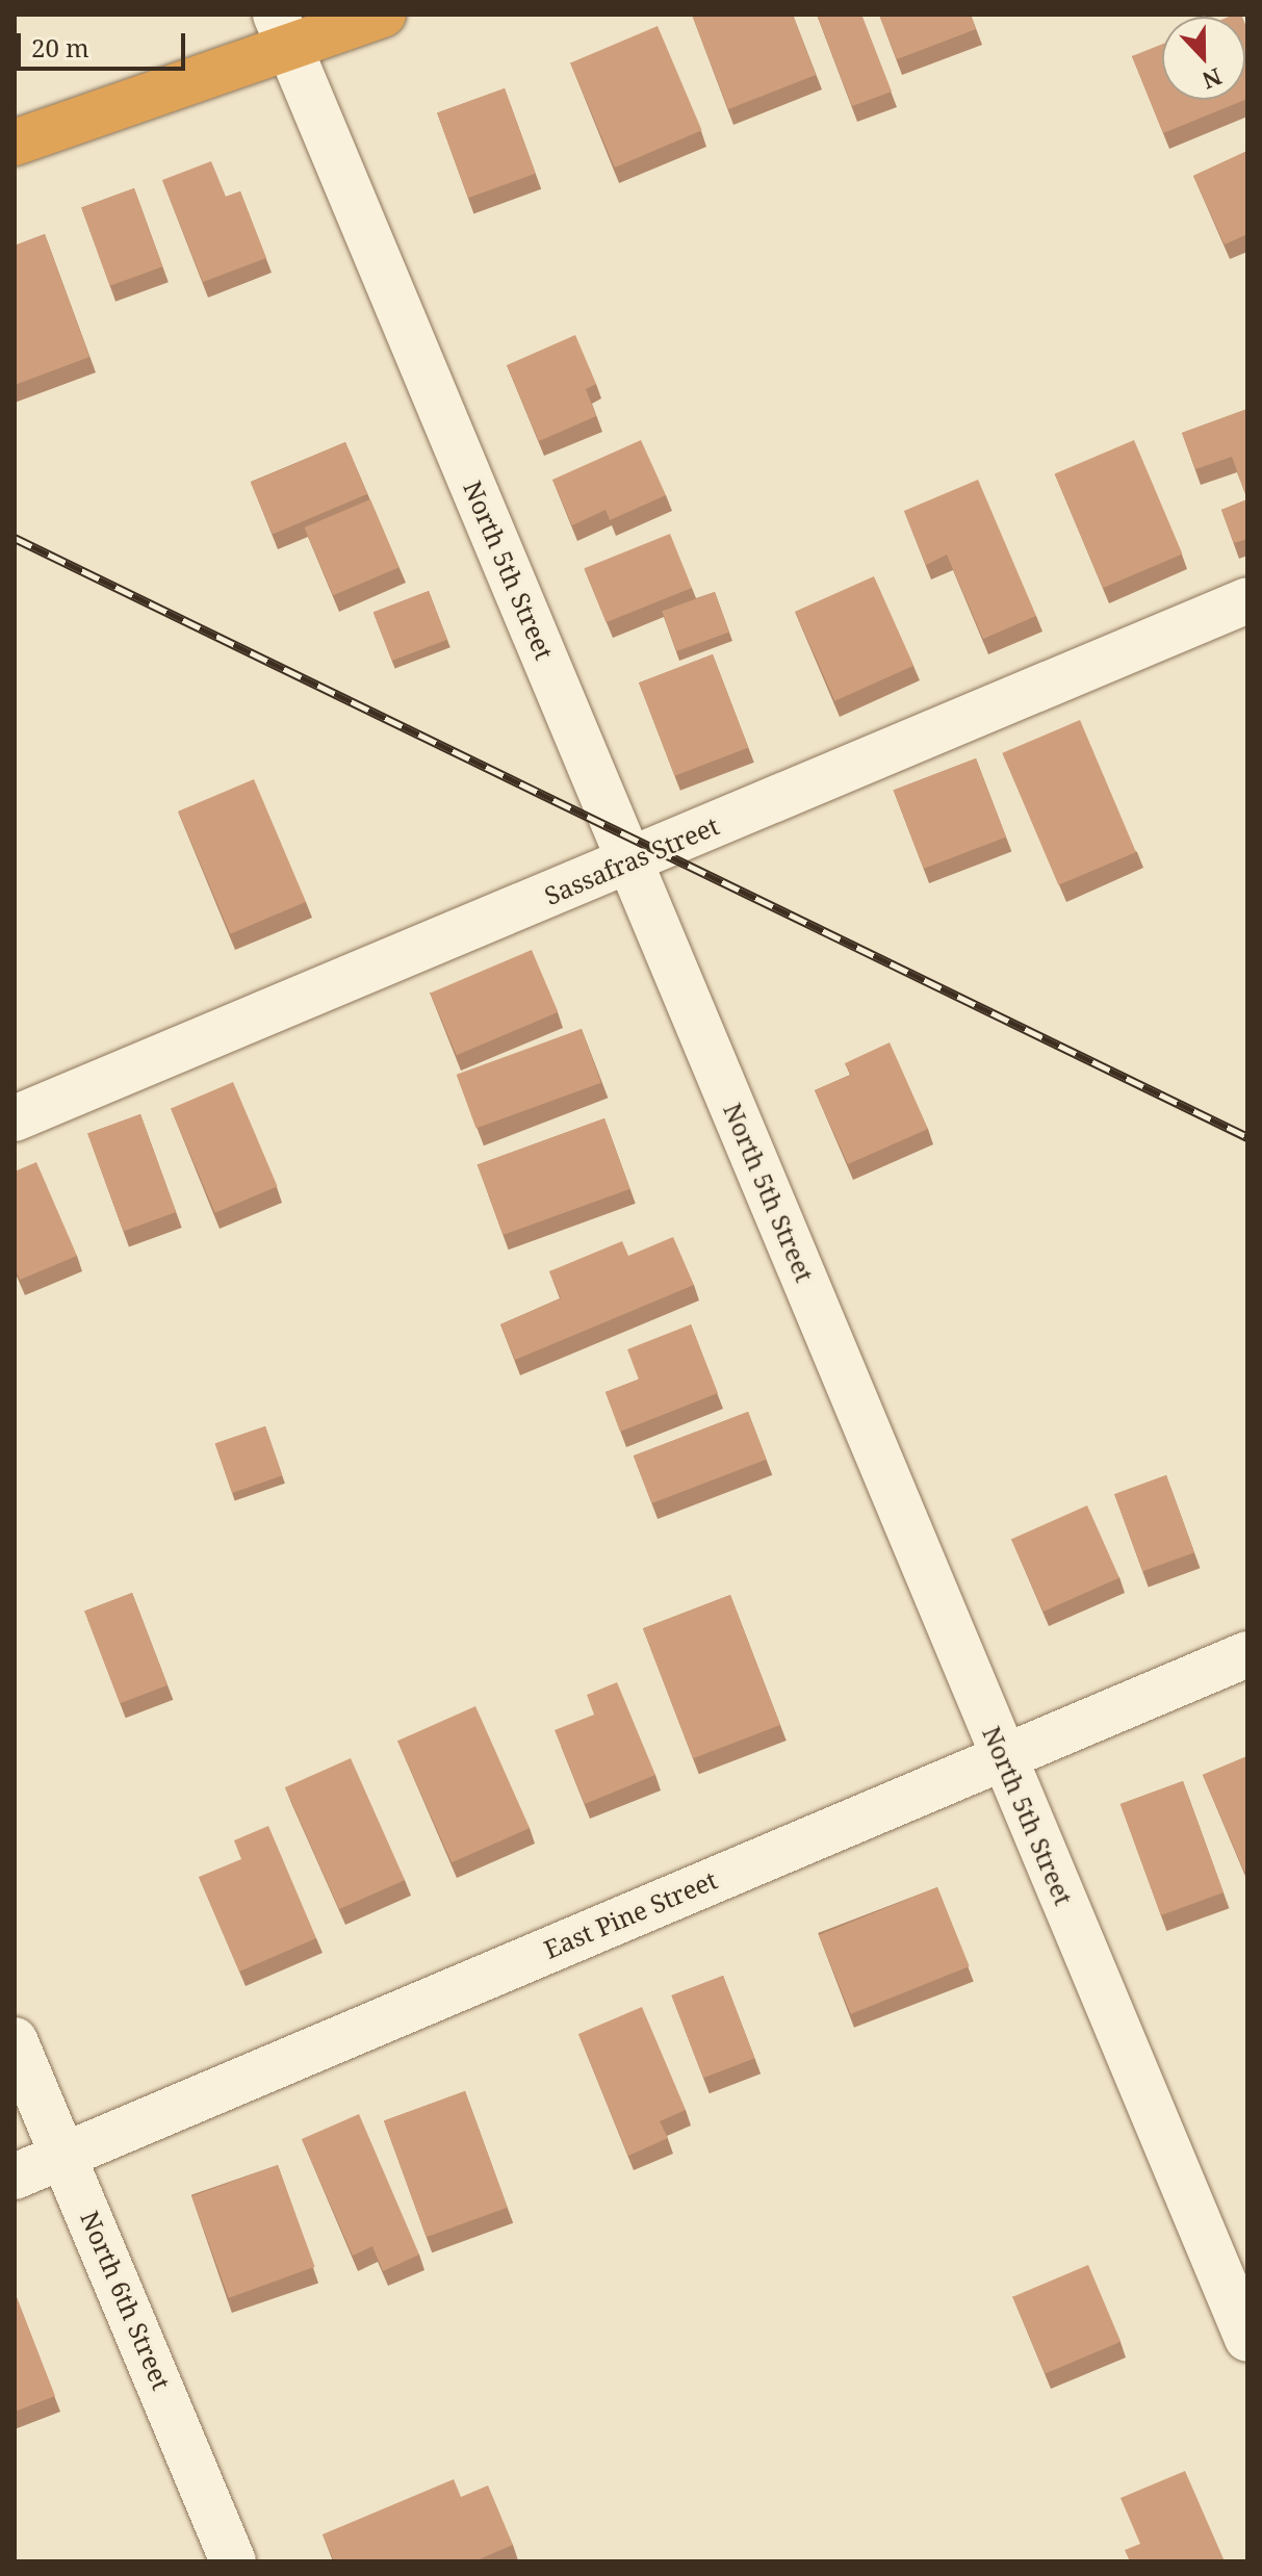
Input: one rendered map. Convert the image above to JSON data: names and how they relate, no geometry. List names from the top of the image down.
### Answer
{
  "streets": {
    "street": [
      "North 5th Street",
      "Sassafras Street",
      "East Pine Street",
      "North 6th Street"
    ]
  },
  "crossings": [
    ["North 5th Street", "Sassafras Street"],
    ["North 5th Street", "East Pine Street"],
    ["East Pine Street", "North 6th Street"]
  ],
  "scale_bar": "20 m",
  "north": "bottom"
}
